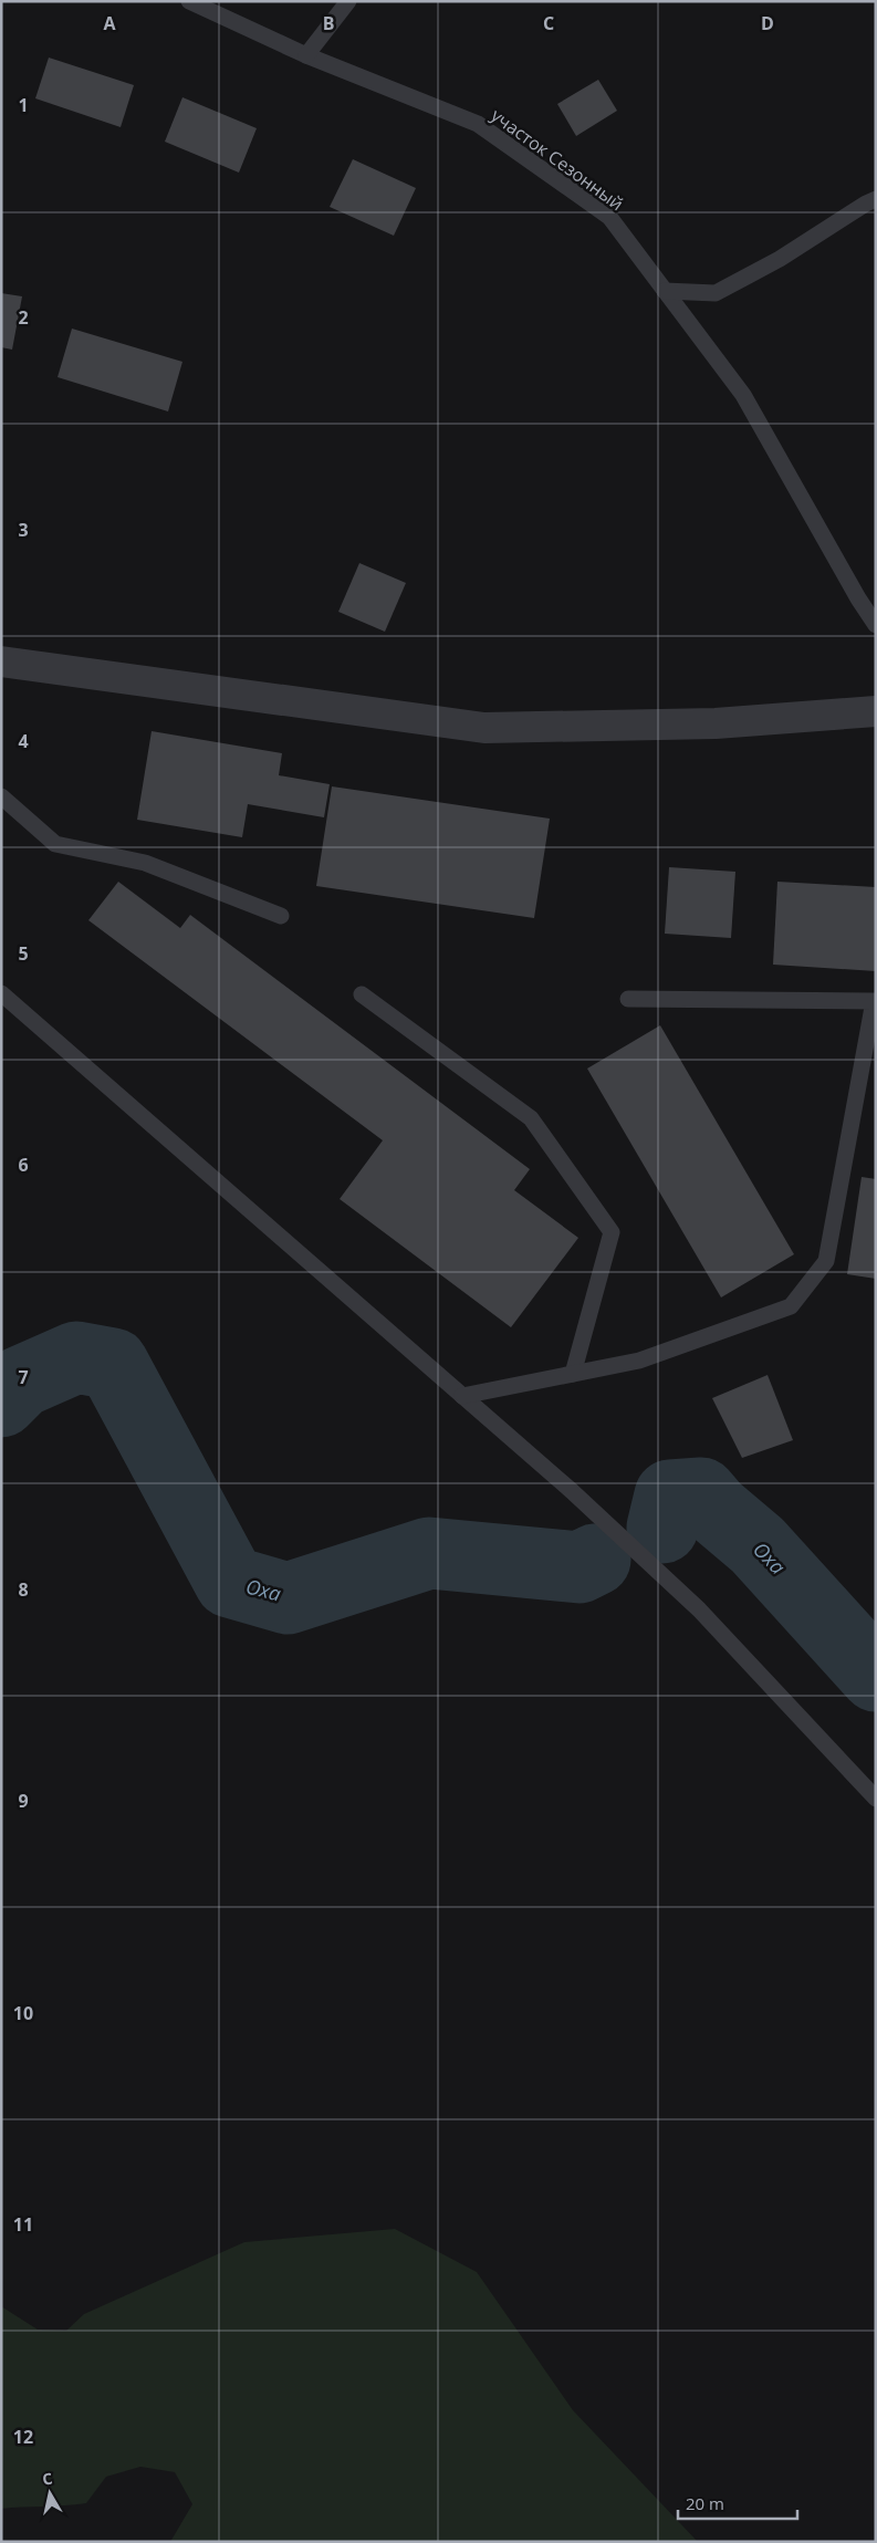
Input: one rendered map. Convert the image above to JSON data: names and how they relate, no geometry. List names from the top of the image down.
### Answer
{
  "streets": {
    "lane": ["участок Сезонный"]
  },
  "water": ["Оха"],
  "scale_bar": "20 m",
  "north": "top",
  "grid": {
    "columns": [
      "A",
      "B",
      "C",
      "D"
    ],
    "rows": [
      "1",
      "2",
      "3",
      "4",
      "5",
      "6",
      "7",
      "8",
      "9",
      "10",
      "11",
      "12"
    ]
  }
}
